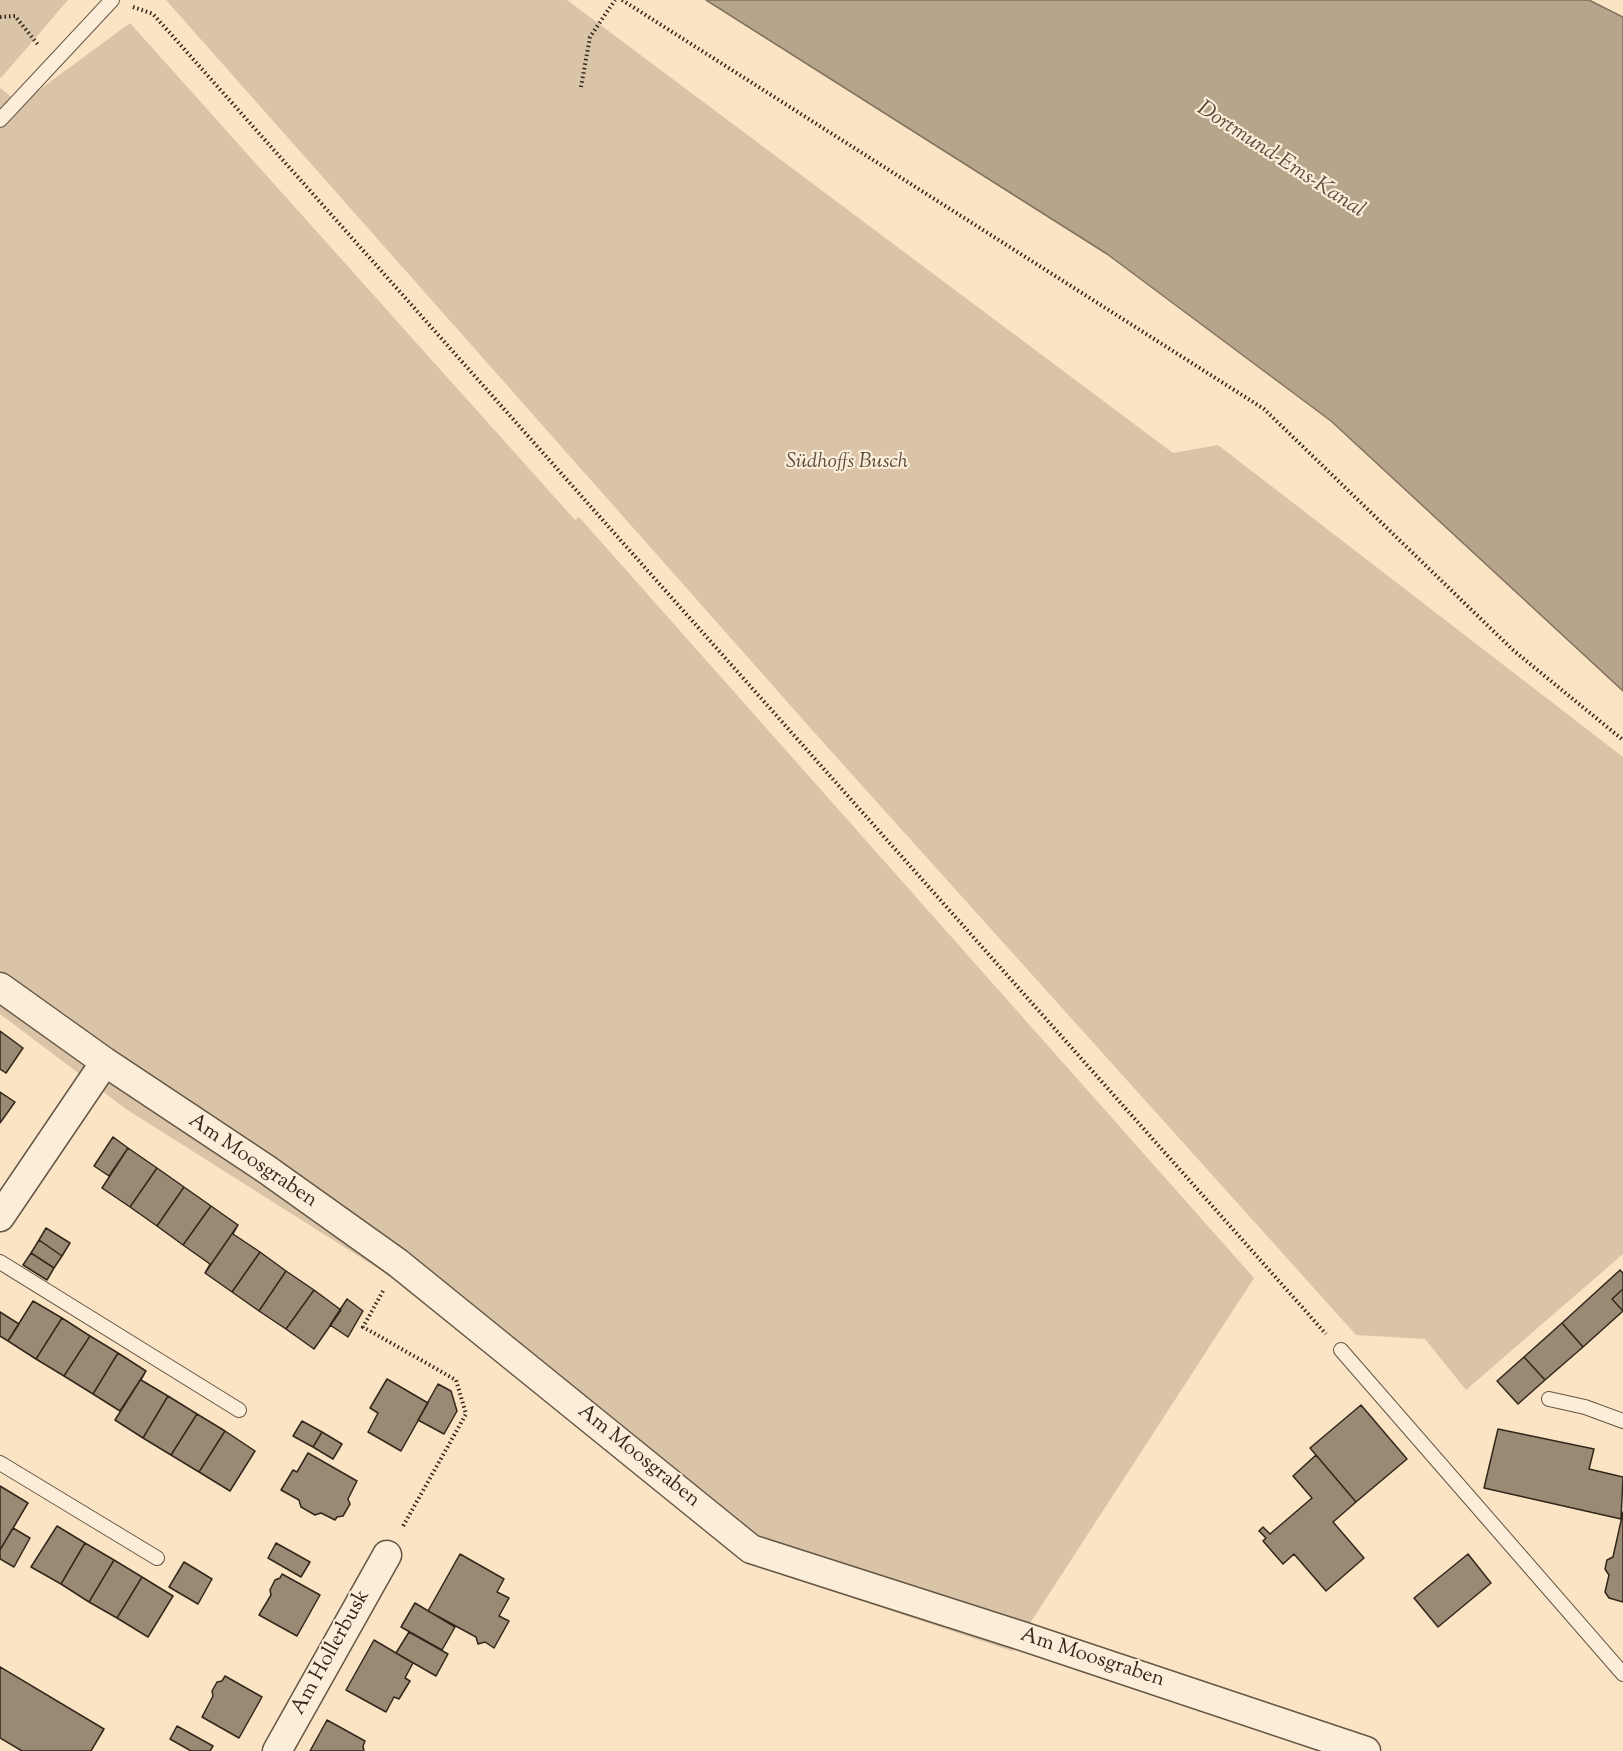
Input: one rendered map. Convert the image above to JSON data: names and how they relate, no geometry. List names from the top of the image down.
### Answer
{
  "streets": {
    "street": ["Am Moosgraben", "Am Hollerbusk"]
  },
  "water": ["Dortmund-Ems-Kanal"],
  "parks": ["Südhoffs Busch"]
}
